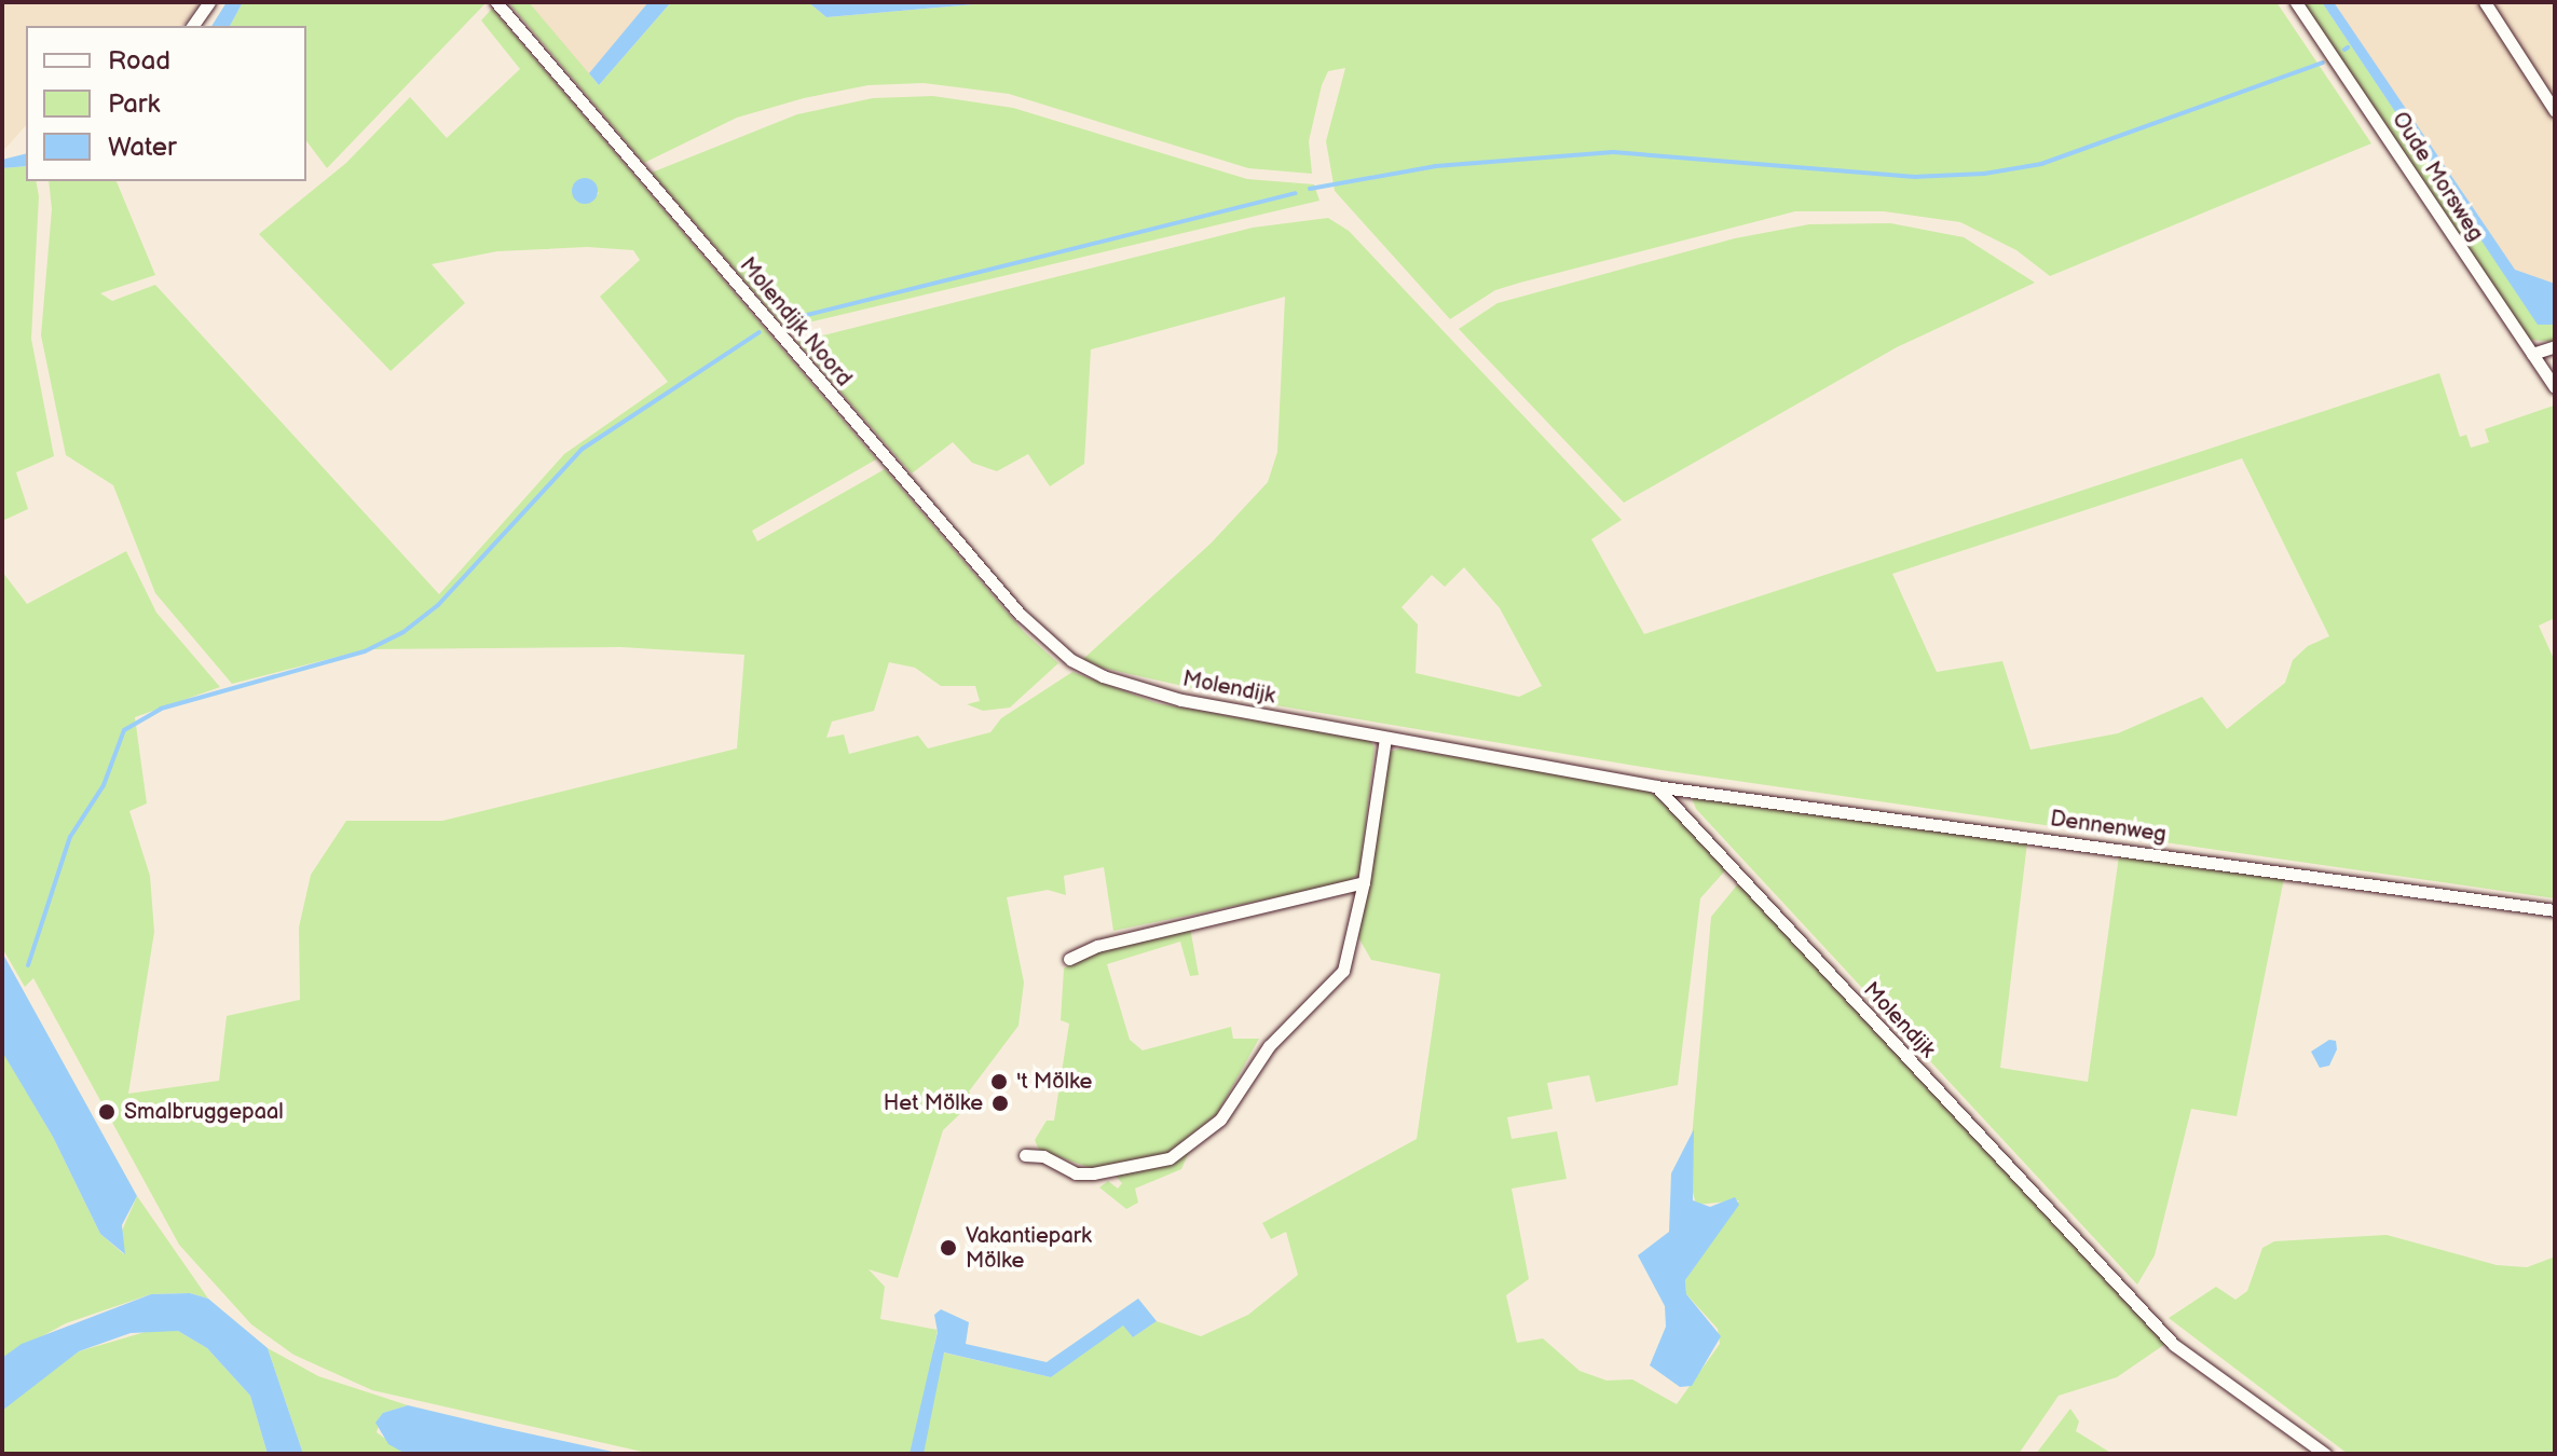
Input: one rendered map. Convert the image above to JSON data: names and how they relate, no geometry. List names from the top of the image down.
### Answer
{
  "streets": {
    "street": [
      "Oude Morsweg",
      "Molendijk Noord",
      "Molendijk",
      "Dennenweg"
    ]
  },
  "crossings": [
    ["Molendijk Noord", "Molendijk"],
    ["Molendijk", "Dennenweg"]
  ],
  "places": [
    "'t Mölke",
    "Het Mölke",
    "Smalbruggepaal",
    "Vakantiepark Mölke"
  ],
  "legend": ["Road", "Park", "Water"]
}
